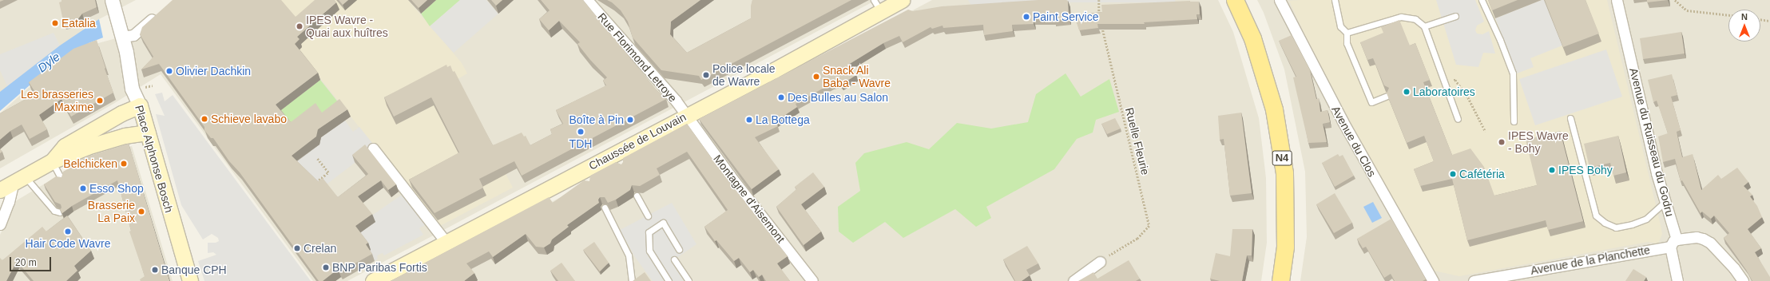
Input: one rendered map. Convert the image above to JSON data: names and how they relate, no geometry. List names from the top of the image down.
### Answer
{
  "streets": {
    "main road": ["Chaussée de Louvain", "N4", "Place Alphonse Bosch"],
    "street": [
      "Rue Florimond Letroye",
      "Avenue du Clos",
      "Avenue du Ruisseau du Godru",
      "Montagne d'Aisemont",
      "Avenue de la Planchette"
    ],
    "path": ["Ruelle Fleurie"]
  },
  "crossings": [
    ["Rue Florimond Letroye", "Chaussée de Louvain"],
    ["Rue Florimond Letroye", "Montagne d'Aisemont"],
    ["Chaussée de Louvain", "Montagne d'Aisemont"],
    ["Avenue du Ruisseau du Godru", "Avenue de la Planchette"]
  ],
  "water": ["Dyle"],
  "places": [
    "Paint Service",
    "Eatalia",
    "IPES Wavre - Quai aux huîtres",
    "Olivier Dachkin",
    "Police locale de Wavre",
    "Snack Ali Baba - Wavre",
    "Laboratoires",
    "Des Bulles au Salon",
    "Les brasseries Maxime",
    "Schieve lavabo",
    "Boîte à Pin",
    "La Bottega",
    "TDH",
    "IPES Wavre - Bohy",
    "Belchicken",
    "IPES Bohy",
    "Cafétéria",
    "Esso Shop",
    "Brasserie La Paix",
    "Hair Code Wavre",
    "Crelan",
    "BNP Paribas Fortis",
    "Banque CPH"
  ],
  "scale_bar": "20 m",
  "north": "top"
}
